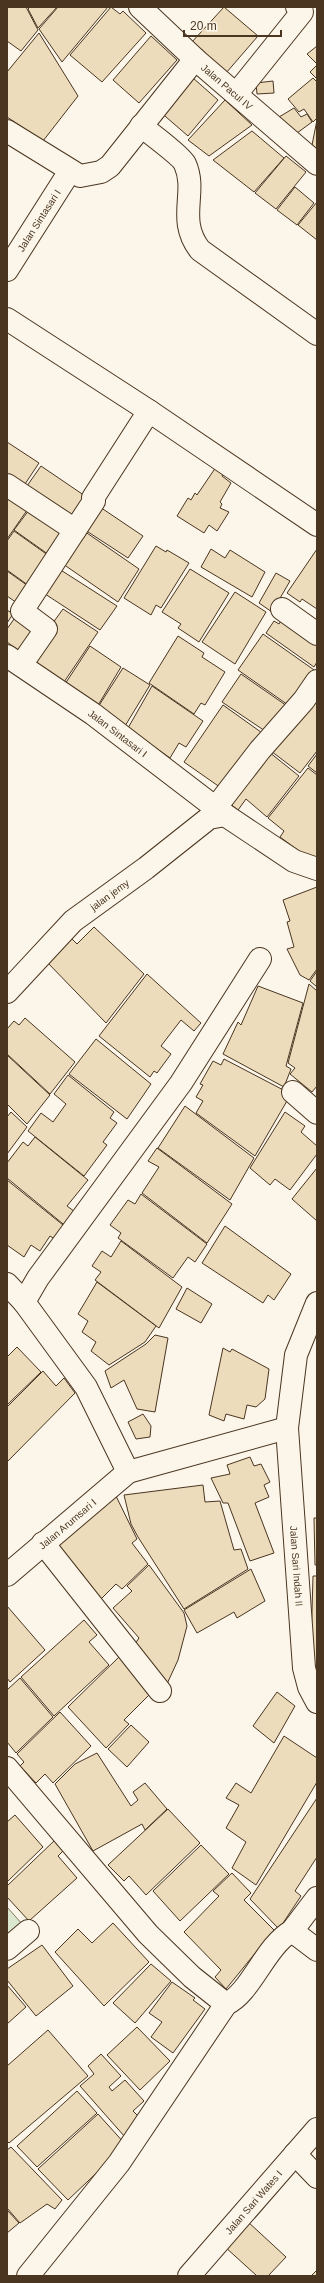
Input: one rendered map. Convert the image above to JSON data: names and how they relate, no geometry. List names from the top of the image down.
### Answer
{
  "streets": {
    "street": [
      "Jalan Pacul IV",
      "Jalan Sintasari I",
      "jalan jemy",
      "Jalan Arumsari I",
      "Jalan Sari Indah II",
      "Jalan Sari Wates I"
    ]
  },
  "crossings": [
    ["Jalan Sintasari I", "jalan jemy"]
  ],
  "scale_bar": "20 m"
}
